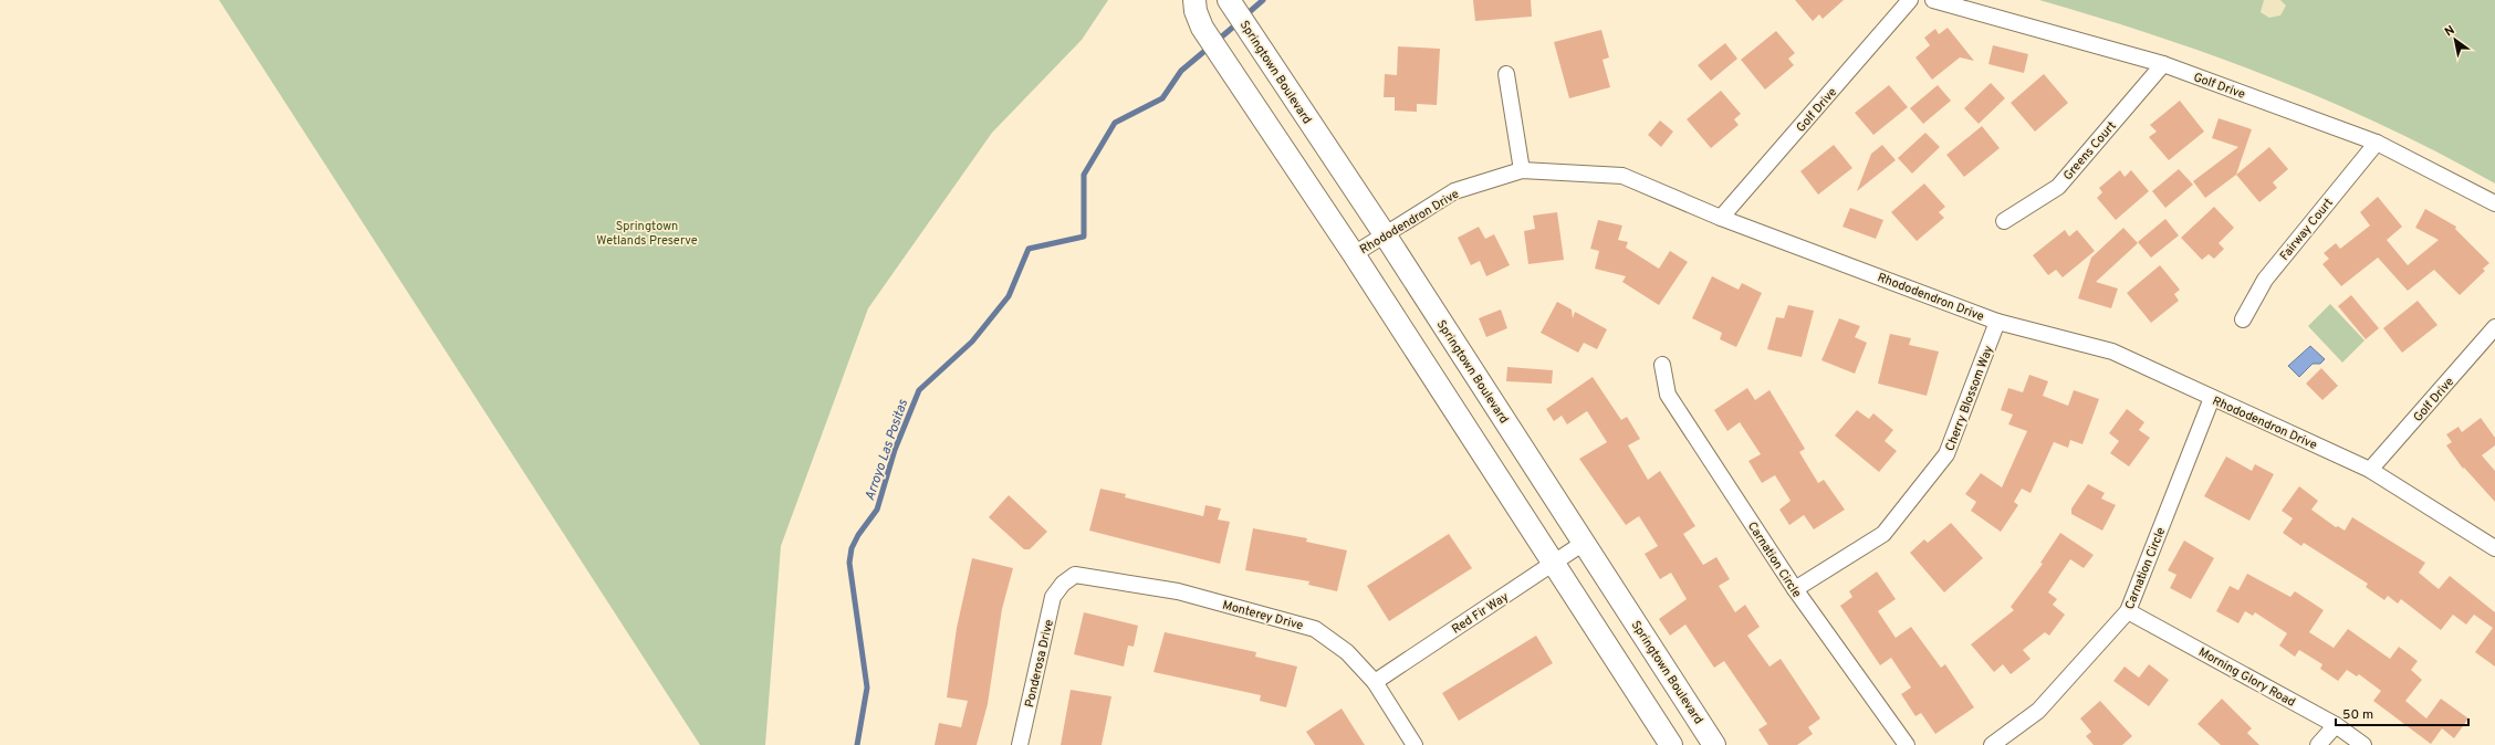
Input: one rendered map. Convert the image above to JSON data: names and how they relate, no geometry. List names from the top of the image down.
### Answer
{
  "streets": {
    "street": [
      "Springtown Boulevard",
      "Golf Drive",
      "Greens Court",
      "Rhododendron Drive",
      "Fairway Court",
      "Cherry Blossom Way",
      "Carnation Circle",
      "Red Fir Way",
      "Monterey Drive",
      "Ponderosa Drive",
      "Morning Glory Road"
    ]
  },
  "crossings": [
    ["Springtown Boulevard", "Rhododendron Drive"],
    ["Springtown Boulevard", "Red Fir Way"],
    ["Golf Drive", "Greens Court"],
    ["Golf Drive", "Rhododendron Drive"],
    ["Golf Drive", "Fairway Court"],
    ["Rhododendron Drive", "Cherry Blossom Way"],
    ["Rhododendron Drive", "Carnation Circle"],
    ["Cherry Blossom Way", "Carnation Circle"],
    ["Carnation Circle", "Morning Glory Road"],
    ["Red Fir Way", "Monterey Drive"],
    ["Monterey Drive", "Ponderosa Drive"]
  ],
  "water": ["Arroyo Las Positas"],
  "parks": ["Springtown Wetlands Preserve"],
  "scale_bar": "50 m",
  "north": "top left"
}
